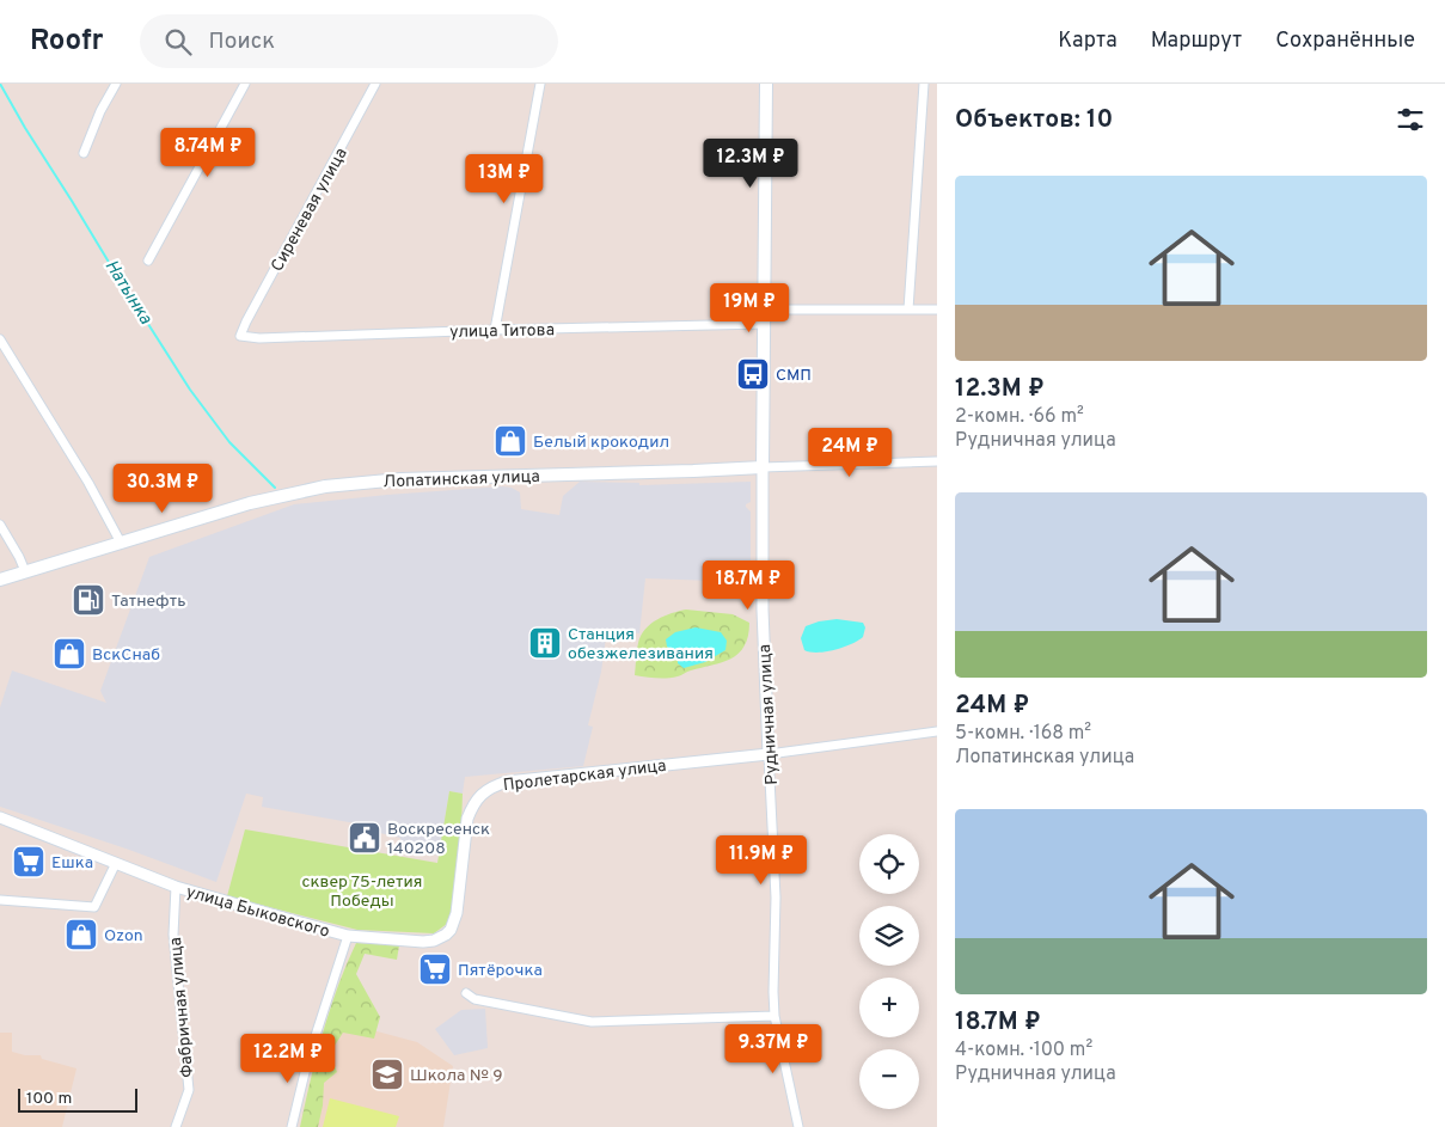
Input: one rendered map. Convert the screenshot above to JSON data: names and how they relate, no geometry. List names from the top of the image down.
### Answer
{
  "streets": {
    "main road": ["Лопатинская улица", "Рудничная улица"],
    "street": [
      "Сиреневая улица",
      "улица Титова",
      "Пролетарская улица",
      "улица Быковского",
      "Фабричная улица"
    ]
  },
  "crossings": [
    ["Сиреневая улица", "улица Титова"],
    ["улица Титова", "Рудничная улица"],
    ["Лопатинская улица", "Рудничная улица"],
    ["Рудничная улица", "Пролетарская улица"],
    ["Пролетарская улица", "улица Быковского"],
    ["улица Быковского", "Фабричная улица"]
  ],
  "water": ["Натынка"],
  "parks": ["сквер 75-летия Победы"],
  "places": {
    "bus stop": ["СМП"],
    "shop": ["Белый крокодил", "ВскСнаб", "Ozon"],
    "fuel station": ["Татнефть"],
    "building": ["Станция обезжелезивания"],
    "public building": ["Воскресенск 140208"],
    "supermarket": ["Ешка", "Пятёрочка"],
    "school or university": ["Школа № 9"]
  },
  "scale_bar": "100 m",
  "page": {
    "header": "Roofr",
    "search": "Поиск",
    "nav": ["Карта", "Маршрут", "Сохранённые"],
    "heading": "Объектов: 10",
    "price": [
      "8.74M ₽",
      "12.3M ₽",
      "13M ₽",
      "19M ₽",
      "24M ₽",
      "30.3M ₽",
      "18.7M ₽",
      "11.9M ₽",
      "9.37M ₽",
      "12.2M ₽"
    ],
    "list": [
      {
        "name": "12.3M ₽",
        "note": "2-комн. · 66 m² · Рудничная улица"
      },
      {
        "name": "24M ₽",
        "note": "5-комн. · 168 m² · Лопатинская улица"
      },
      {
        "name": "18.7M ₽",
        "note": "4-комн. · 100 m² · Рудничная улица"
      }
    ],
    "map_buttons": ["+", "−"],
    "scale": "100 m"
  }
}
